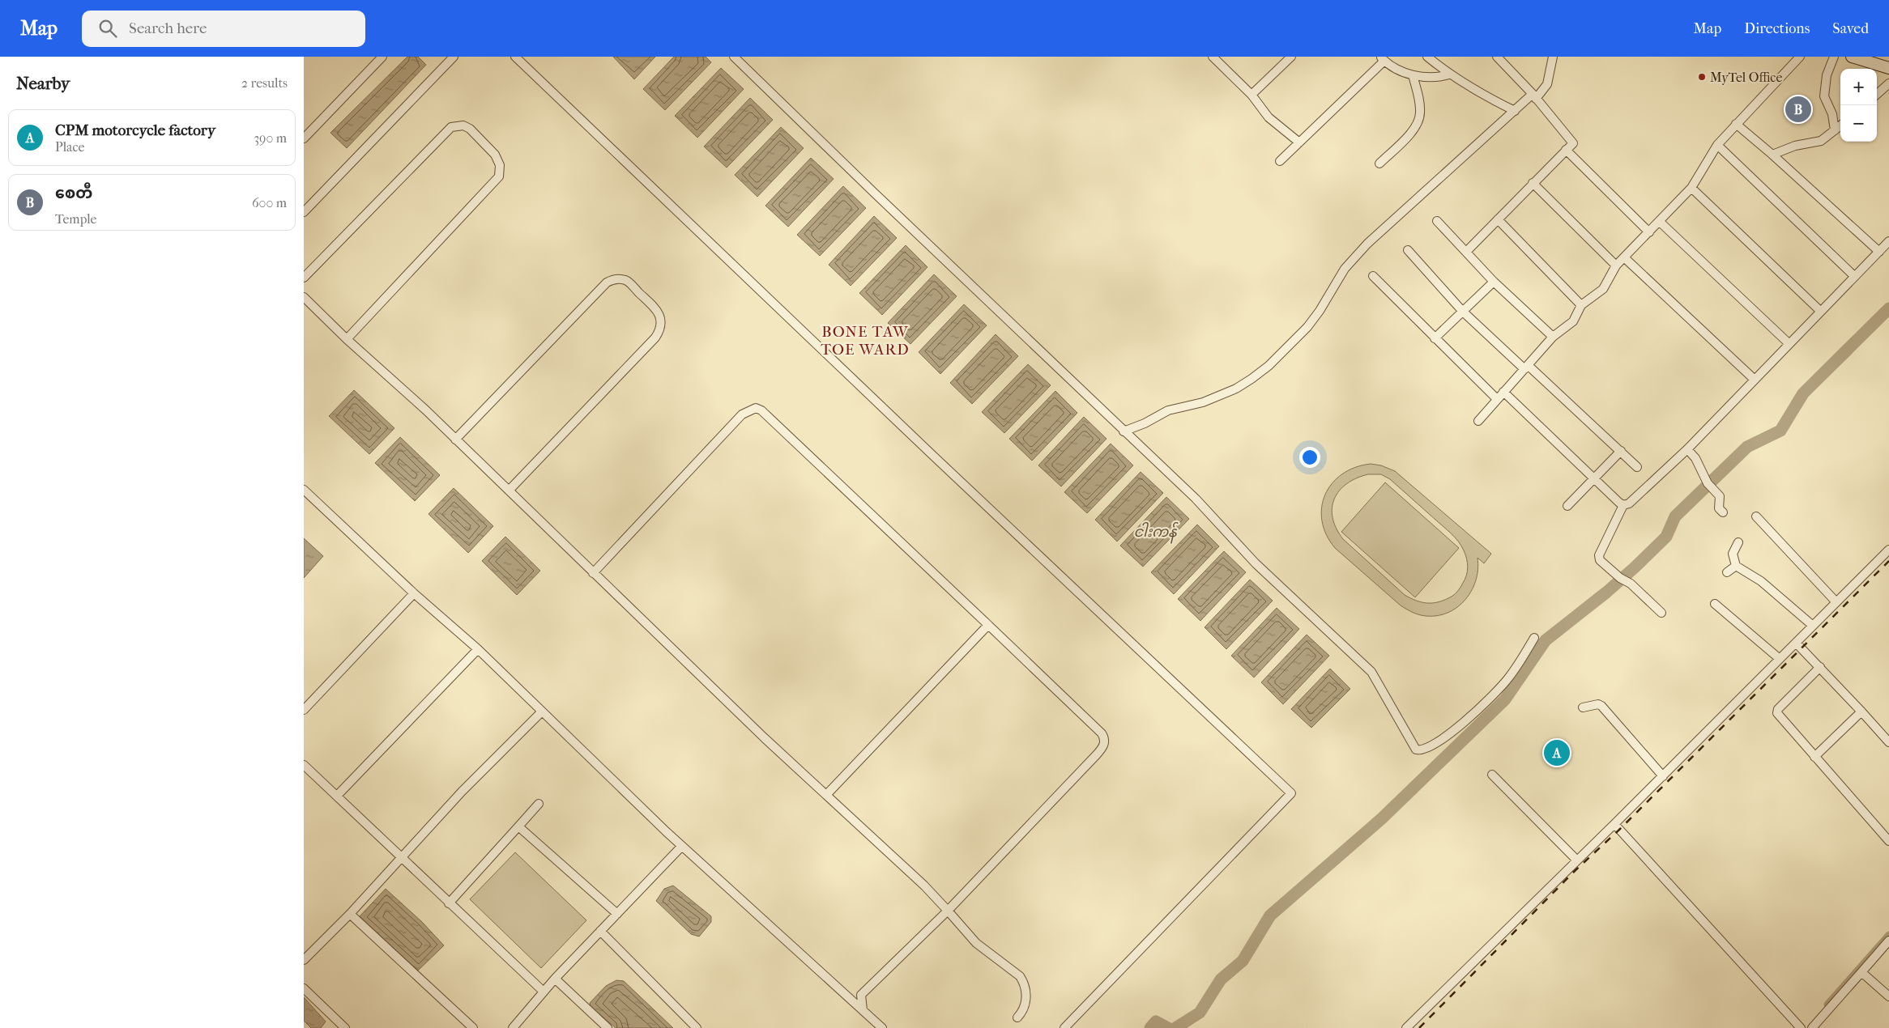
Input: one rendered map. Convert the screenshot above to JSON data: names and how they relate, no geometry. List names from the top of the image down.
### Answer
{
  "districts": ["BONE TAW TOE WARD"],
  "water": ["ငါးကန်"],
  "places": ["MyTel Office"],
  "page": {
    "header": "Map",
    "search": "Search here",
    "nav": ["Map", "Directions", "Saved"],
    "heading": ["Nearby", "2 results"],
    "map_buttons": ["+", "−"],
    "pins": ["B", "A"],
    "list": [
      {
        "mark": "A",
        "name": "CPM motorcycle factory",
        "note": "Place",
        "value": "390 m"
      },
      {
        "mark": "B",
        "name": "စေတီ",
        "note": "Temple",
        "value": "600 m"
      }
    ]
  }
}
